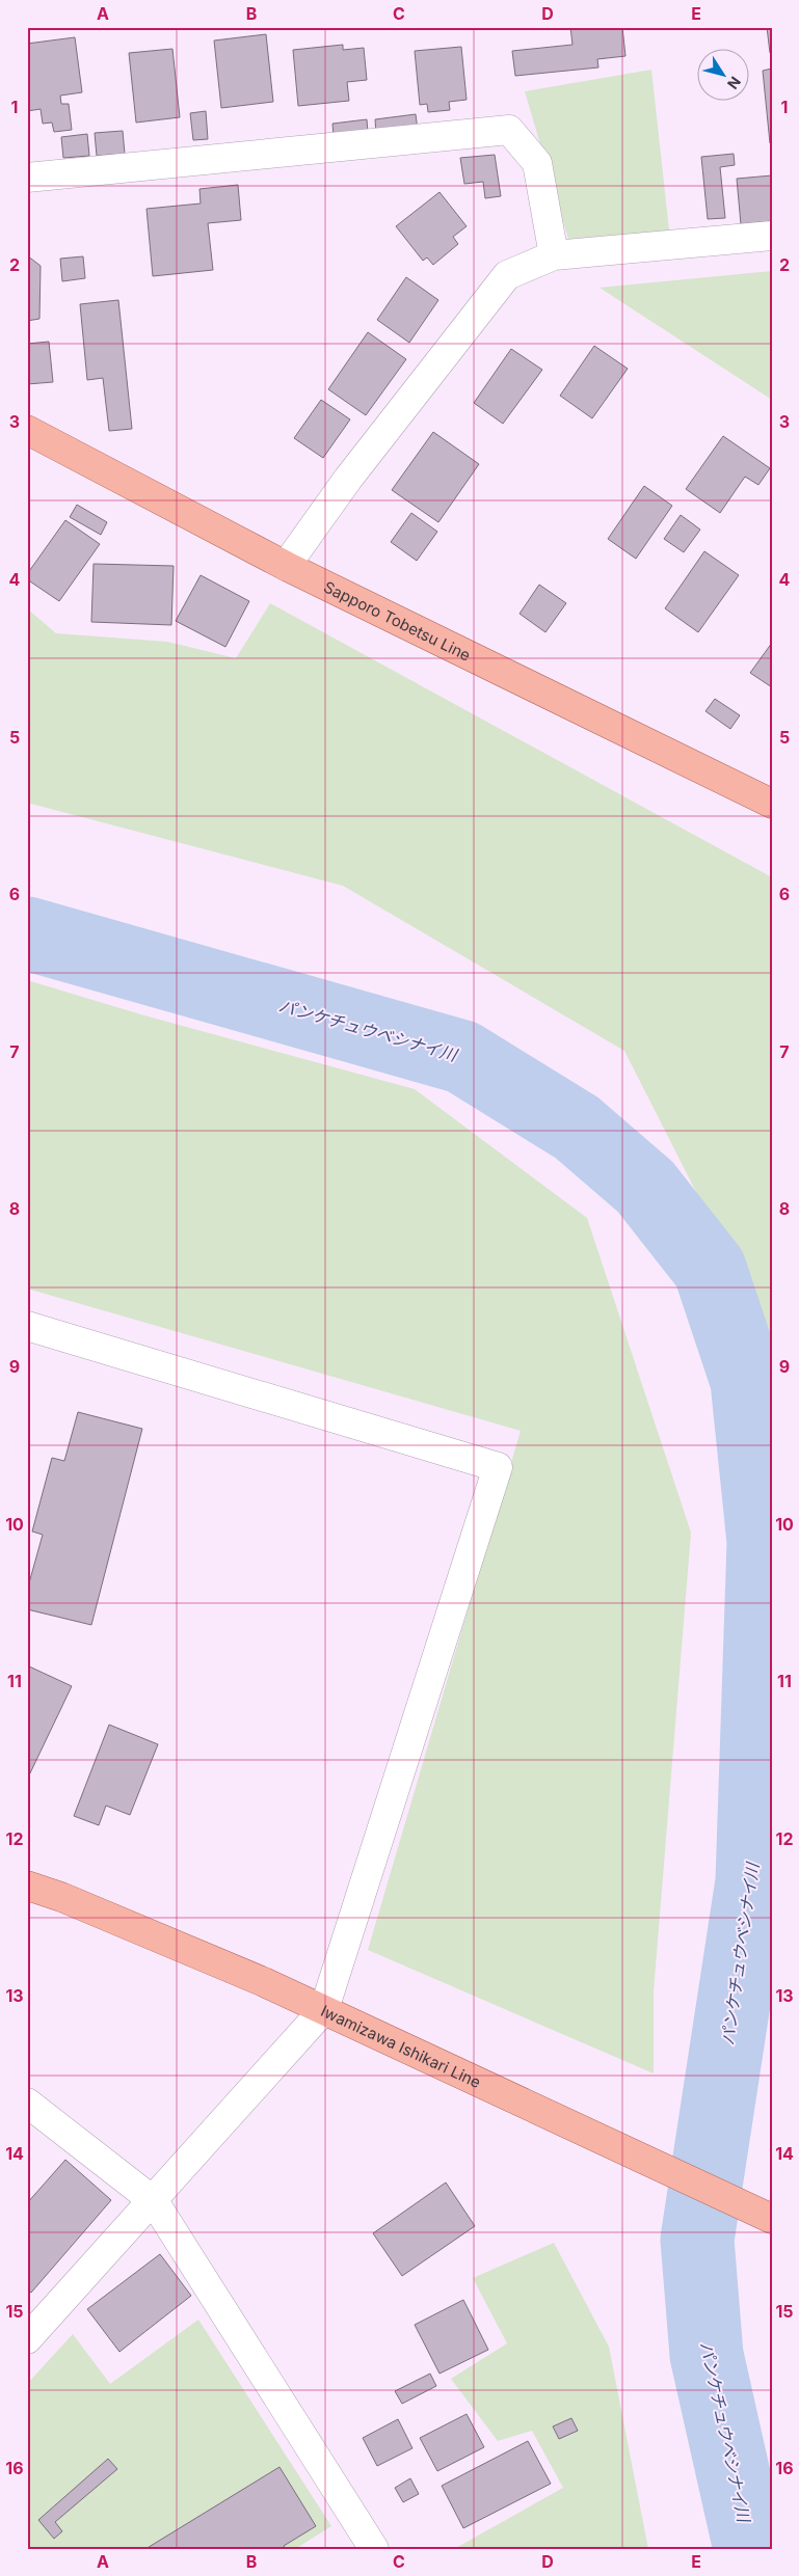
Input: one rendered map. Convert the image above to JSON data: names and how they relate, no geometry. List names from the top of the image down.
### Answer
{
  "streets": {
    "main road": ["Sapporo Tobetsu Line", "Iwamizawa Ishikari Line"]
  },
  "water": ["パンケチュウベシナイ川"],
  "north": "bottom right",
  "grid": {
    "columns": [
      "A",
      "B",
      "C",
      "D",
      "E"
    ],
    "rows": [
      "1",
      "2",
      "3",
      "4",
      "5",
      "6",
      "7",
      "8",
      "9",
      "10",
      "11",
      "12",
      "13",
      "14",
      "15",
      "16"
    ]
  }
}
